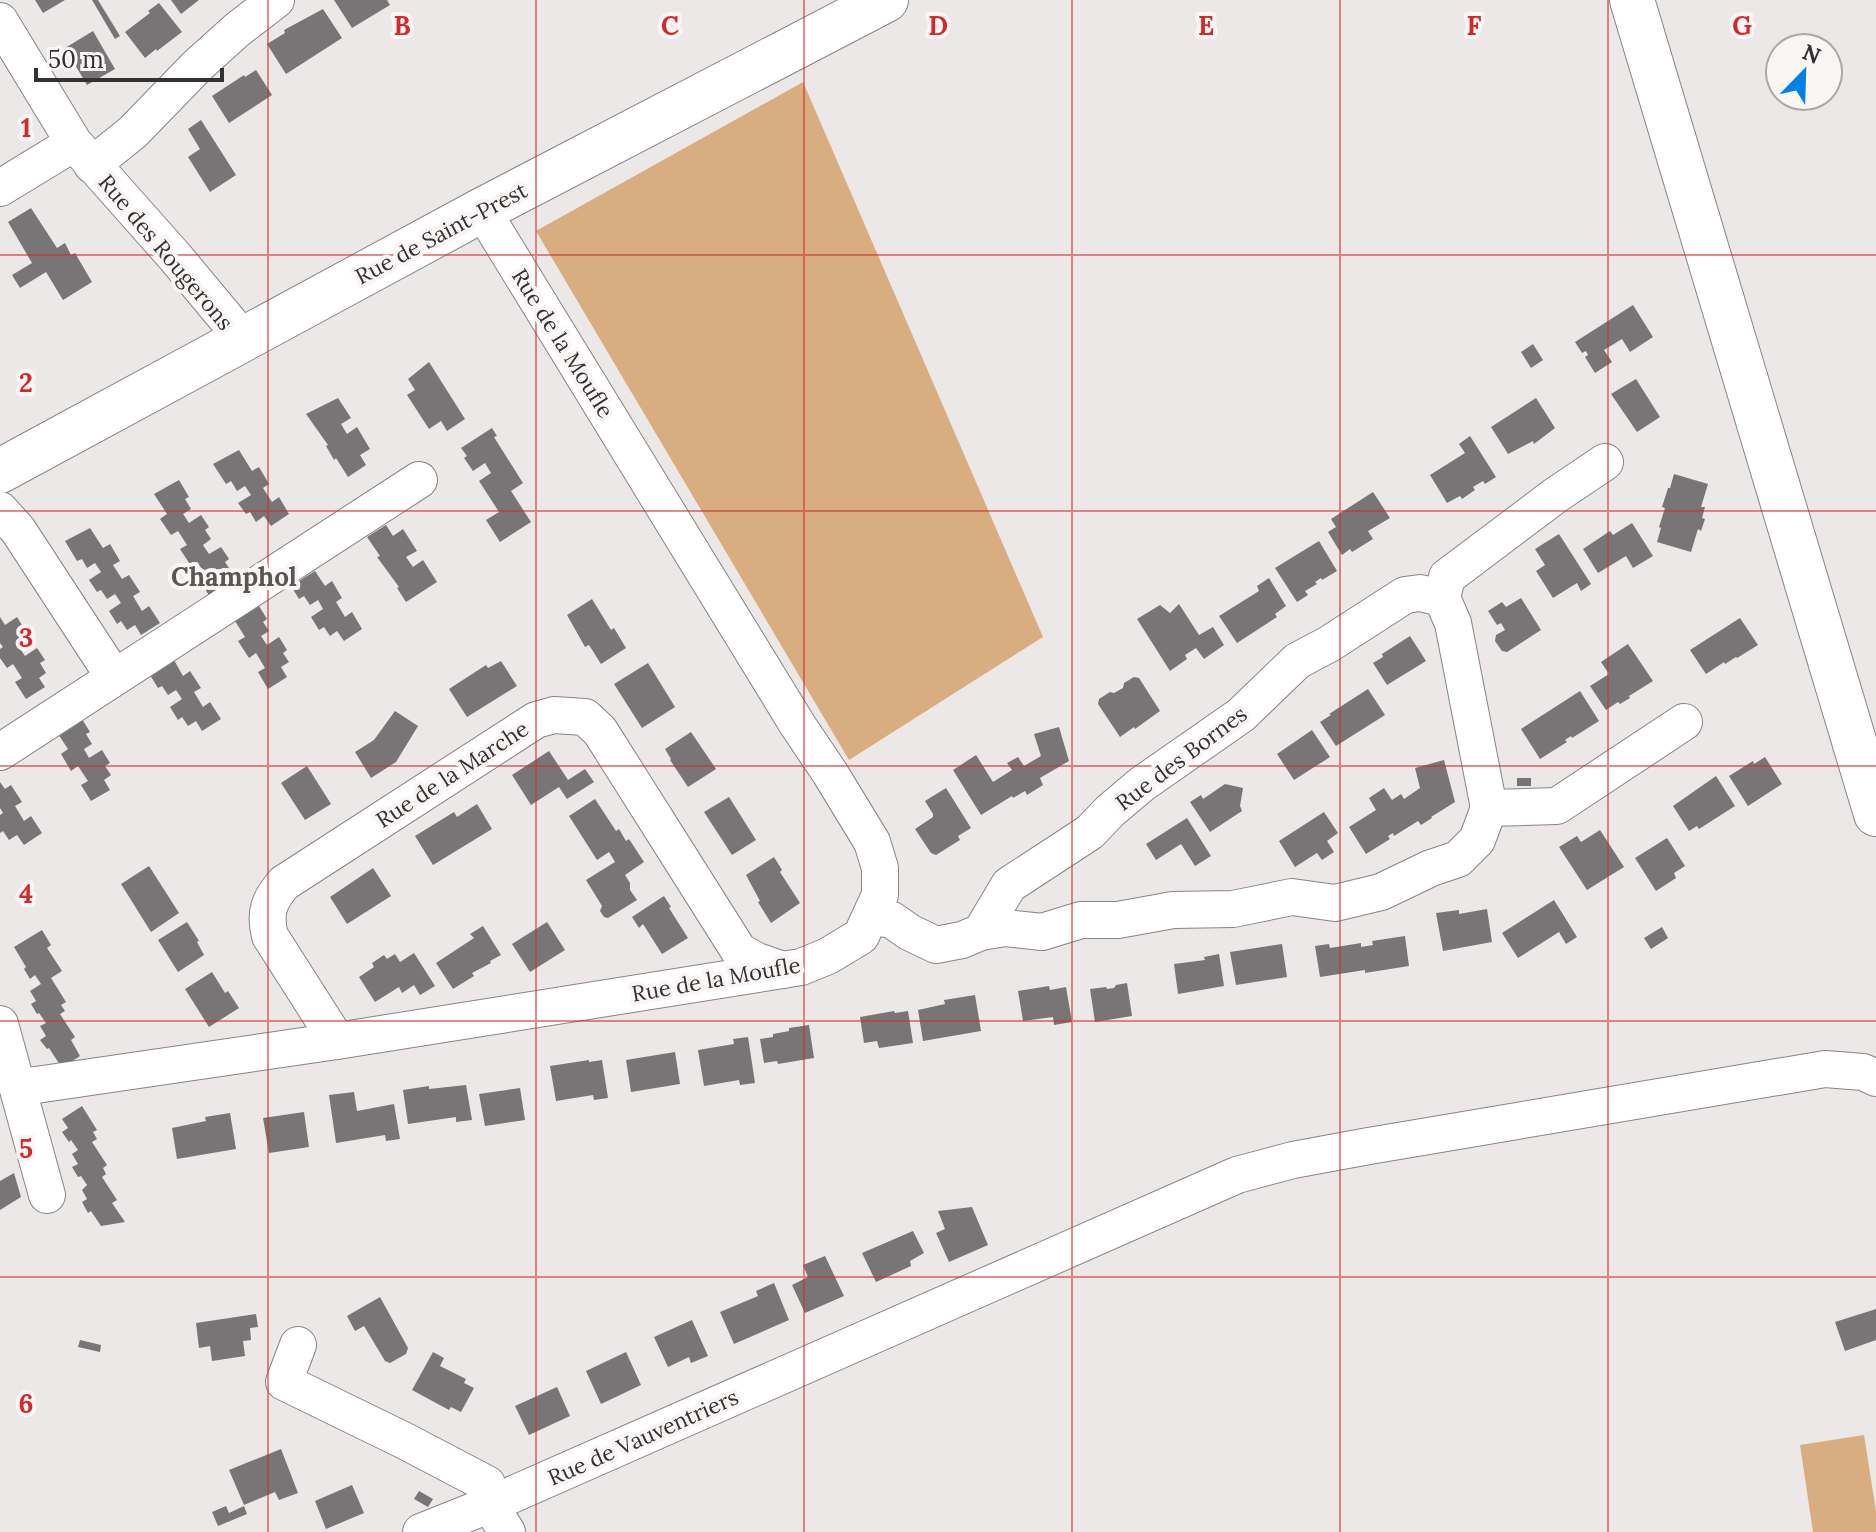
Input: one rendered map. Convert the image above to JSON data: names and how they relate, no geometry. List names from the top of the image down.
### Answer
{
  "streets": {
    "main road": ["Rue de Saint-Prest"],
    "street": [
      "Rue des Rougerons",
      "Rue de la Moufle",
      "Rue des Bornes",
      "Rue de la Marche",
      "Rue de Vauventriers"
    ]
  },
  "crossings": [
    ["Rue de Saint-Prest", "Rue des Rougerons"],
    ["Rue de Saint-Prest", "Rue de la Moufle"],
    ["Rue de la Moufle", "Rue de la Marche"]
  ],
  "districts": ["Champhol"],
  "scale_bar": "50 m",
  "north": "top right",
  "grid": {
    "columns": [
      "B",
      "C",
      "D",
      "E",
      "F",
      "G"
    ],
    "rows": [
      "1",
      "2",
      "3",
      "4",
      "5",
      "6"
    ]
  }
}
